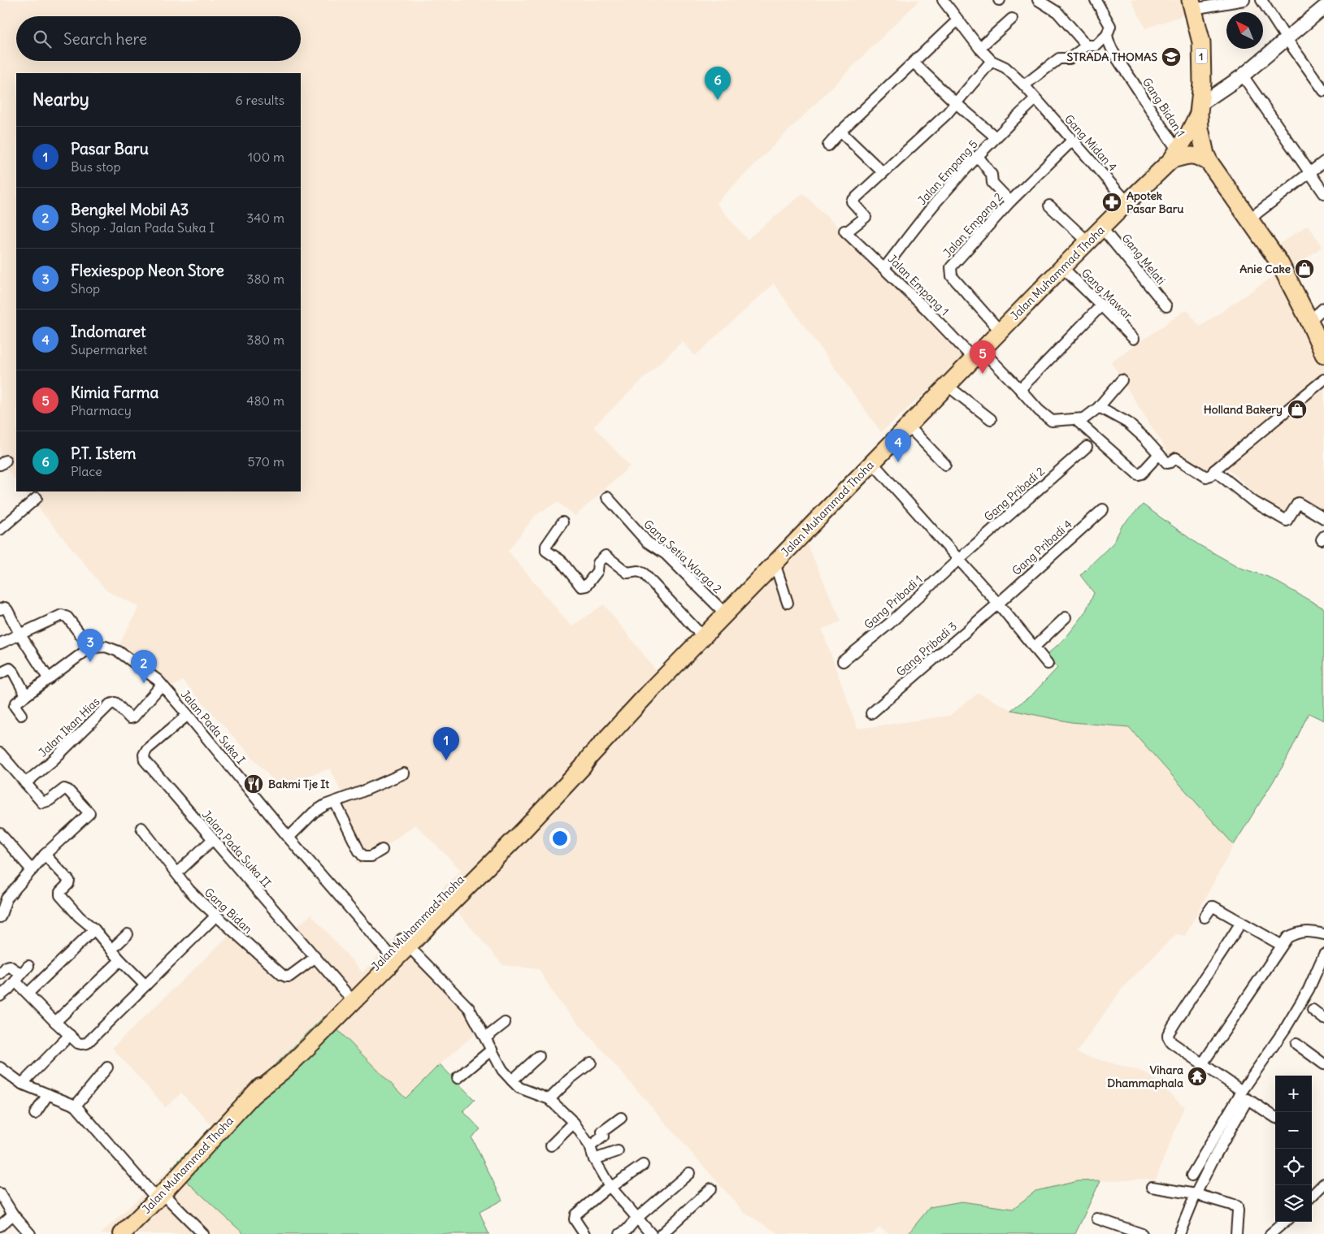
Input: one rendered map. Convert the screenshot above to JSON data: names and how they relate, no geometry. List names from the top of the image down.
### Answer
{
  "streets": {
    "highway": ["1"],
    "main road": ["Jalan Muhammad Thoha"],
    "street": [
      "Gang Bidan 1",
      "Gang Midan 4",
      "Jalan Empang 5",
      "Jalan Empang 2",
      "Gang Melati",
      "Jalan Empang 1",
      "Gang Mawar",
      "Gang Pribadi 2",
      "Gang Pribadi 4",
      "Gang Setia Warga 2",
      "Gang Pribadi 1",
      "Gang Pribadi 3",
      "Jalan Ikan Hias",
      "Jalan Pada Suka I",
      "Jalan Pada Suka II",
      "Gang Bidan"
    ]
  },
  "crossings": [
    ["1", "Jalan Muhammad Thoha"],
    ["Gang Bidan 1", "Jalan Muhammad Thoha"],
    ["Gang Midan 4", "Jalan Empang 5"],
    ["Gang Midan 4", "Jalan Empang 2"],
    ["Gang Midan 4", "Jalan Muhammad Thoha"],
    ["Jalan Empang 5", "Jalan Empang 1"],
    ["Jalan Empang 2", "Jalan Muhammad Thoha"],
    ["Gang Melati", "Jalan Muhammad Thoha"],
    ["Jalan Muhammad Thoha", "Jalan Empang 1"],
    ["Jalan Muhammad Thoha", "Gang Mawar"],
    ["Jalan Muhammad Thoha", "Gang Setia Warga 2"],
    ["Jalan Muhammad Thoha", "Jalan Pada Suka I"],
    ["Jalan Muhammad Thoha", "Jalan Pada Suka II"],
    ["Gang Pribadi 2", "Gang Pribadi 1"],
    ["Gang Pribadi 4", "Gang Pribadi 3"],
    ["Jalan Ikan Hias", "Jalan Pada Suka I"],
    ["Jalan Pada Suka I", "Jalan Pada Suka II"],
    ["Jalan Pada Suka II", "Gang Bidan"]
  ],
  "places": {
    "school or university": ["STRADA THOMAS"],
    "pharmacy": ["Apotek Pasar Baru"],
    "shop": ["Anie Cake", "Holland Bakery"],
    "restaurant": ["Bakmi Tje It"],
    "temple": ["Vihara Dhammaphala"]
  },
  "north": "top left",
  "page": {
    "search": "Search here",
    "pins": [
      "6",
      "5",
      "4",
      "3",
      "2",
      "1"
    ],
    "heading": ["Nearby", "6 results"],
    "list": [
      {
        "mark": "1",
        "name": "Pasar Baru",
        "note": "Bus stop",
        "value": "100 m"
      },
      {
        "mark": "2",
        "name": "Bengkel Mobil A3",
        "note": "Shop · Jalan Pada Suka I",
        "value": "340 m"
      },
      {
        "mark": "3",
        "name": "Flexiespop Neon Store",
        "note": "Shop",
        "value": "380 m"
      },
      {
        "mark": "4",
        "name": "Indomaret",
        "note": "Supermarket",
        "value": "380 m"
      },
      {
        "mark": "5",
        "name": "Kimia Farma",
        "note": "Pharmacy",
        "value": "480 m"
      },
      {
        "mark": "6",
        "name": "P.T. Istem",
        "note": "Place",
        "value": "570 m"
      }
    ],
    "map_buttons": ["+", "−"]
  }
}
